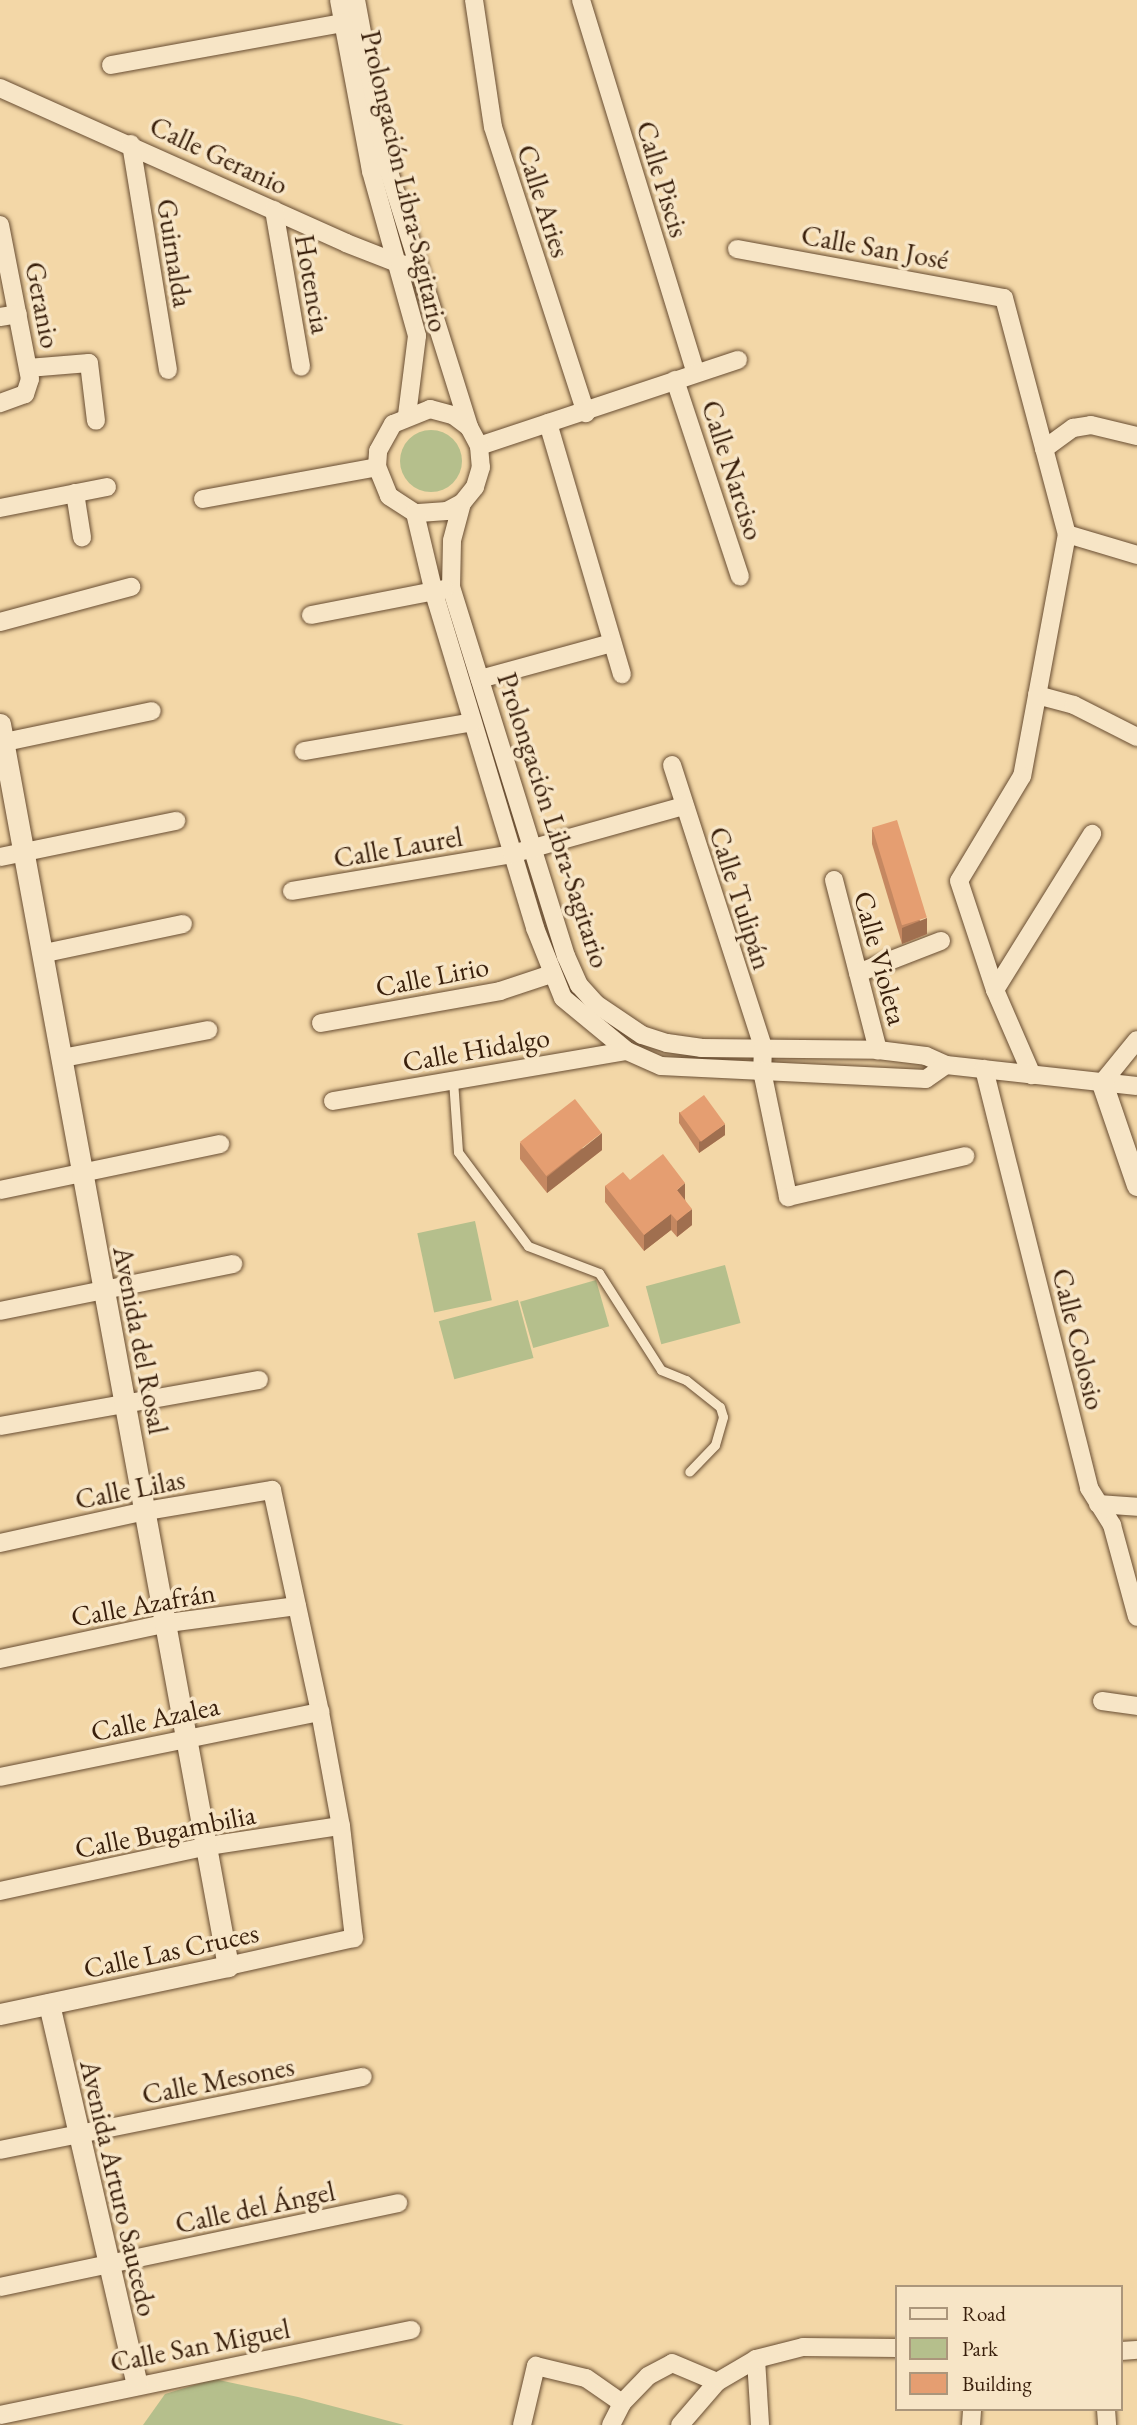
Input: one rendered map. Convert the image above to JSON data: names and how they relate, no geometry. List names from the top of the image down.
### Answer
{
  "streets": {
    "street": [
      "Calle Geranio",
      "Calle Piscis",
      "Prolongación Libra-Sagitario",
      "Calle Aries",
      "Calle San José",
      "Guirnalda",
      "Hotencia",
      "Geranio",
      "Calle Narciso",
      "Calle Laurel",
      "Calle Tulipán",
      "Calle Violeta",
      "Calle Lirio",
      "Calle Hidalgo",
      "Calle Colosio",
      "Avenida del Rosal",
      "Calle Lilas",
      "Calle Azafrán",
      "Calle Azalea",
      "Calle Bugambilia",
      "Calle Las Cruces",
      "Calle Mesones",
      "Avenida Arturo Saucedo",
      "Calle del Ángel",
      "Calle San Miguel"
    ]
  },
  "crossings": [
    ["Calle Geranio", "Prolongación Libra-Sagitario"],
    ["Calle Geranio", "Guirnalda"],
    ["Calle Geranio", "Hotencia"],
    ["Prolongación Libra-Sagitario", "Calle Laurel"],
    ["Prolongación Libra-Sagitario", "Calle Tulipán"],
    ["Prolongación Libra-Sagitario", "Calle Violeta"],
    ["Prolongación Libra-Sagitario", "Calle Lirio"],
    ["Prolongación Libra-Sagitario", "Calle Hidalgo"],
    ["Calle Laurel", "Calle Tulipán"],
    ["Avenida del Rosal", "Calle Lilas"],
    ["Avenida del Rosal", "Calle Azafrán"],
    ["Avenida del Rosal", "Calle Azalea"],
    ["Avenida del Rosal", "Calle Bugambilia"],
    ["Avenida del Rosal", "Calle Las Cruces"],
    ["Calle Lilas", "Calle Azafrán"],
    ["Calle Bugambilia", "Calle Las Cruces"],
    ["Calle Las Cruces", "Avenida Arturo Saucedo"],
    ["Calle Mesones", "Avenida Arturo Saucedo"],
    ["Avenida Arturo Saucedo", "Calle del Ángel"],
    ["Avenida Arturo Saucedo", "Calle San Miguel"]
  ],
  "legend": ["Road", "Park", "Building"]
}
